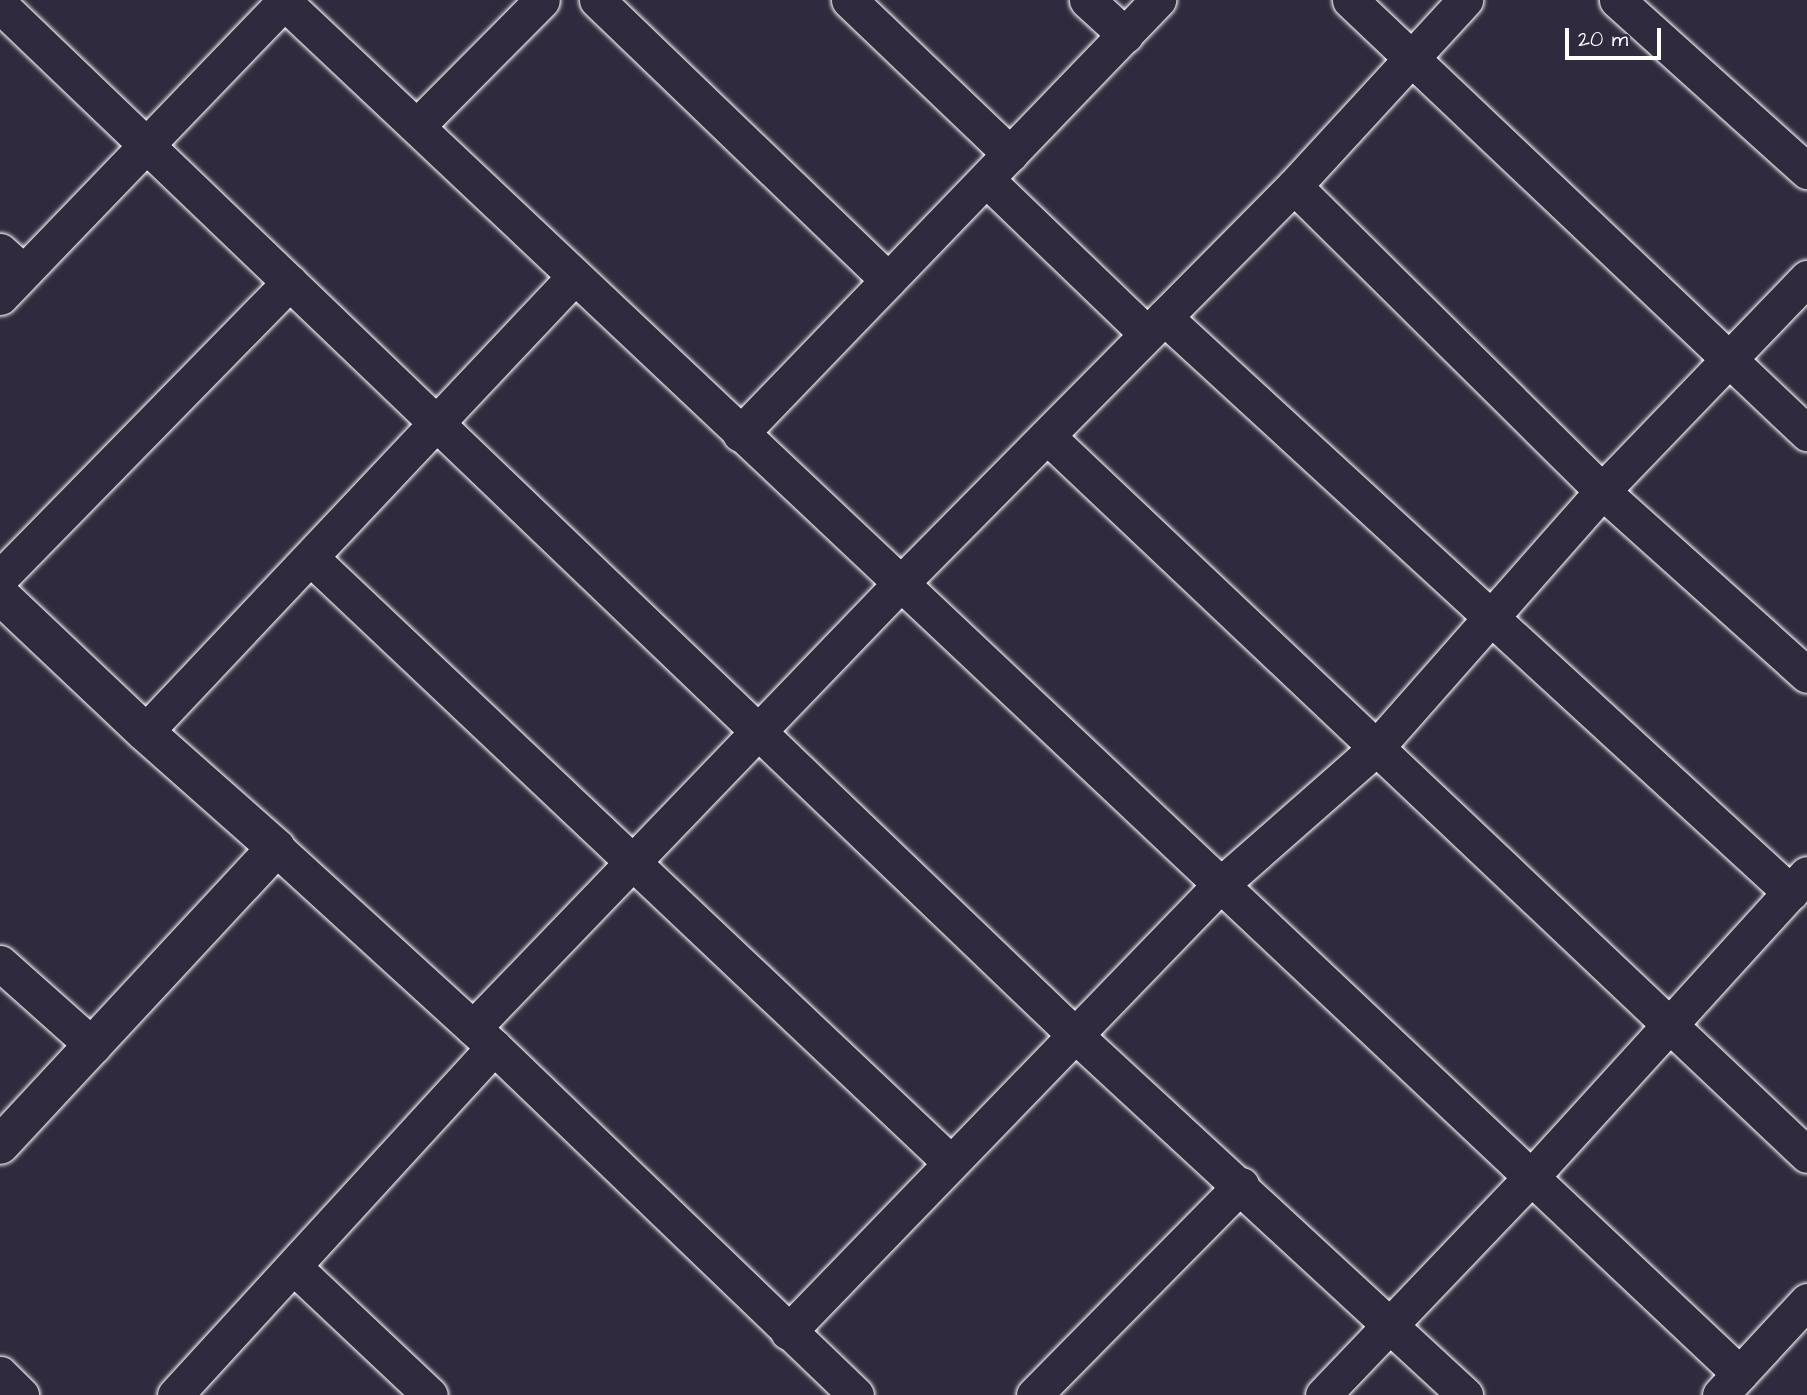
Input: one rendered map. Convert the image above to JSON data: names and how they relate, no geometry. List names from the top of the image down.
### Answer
{
  "scale_bar": "20 m"
}
